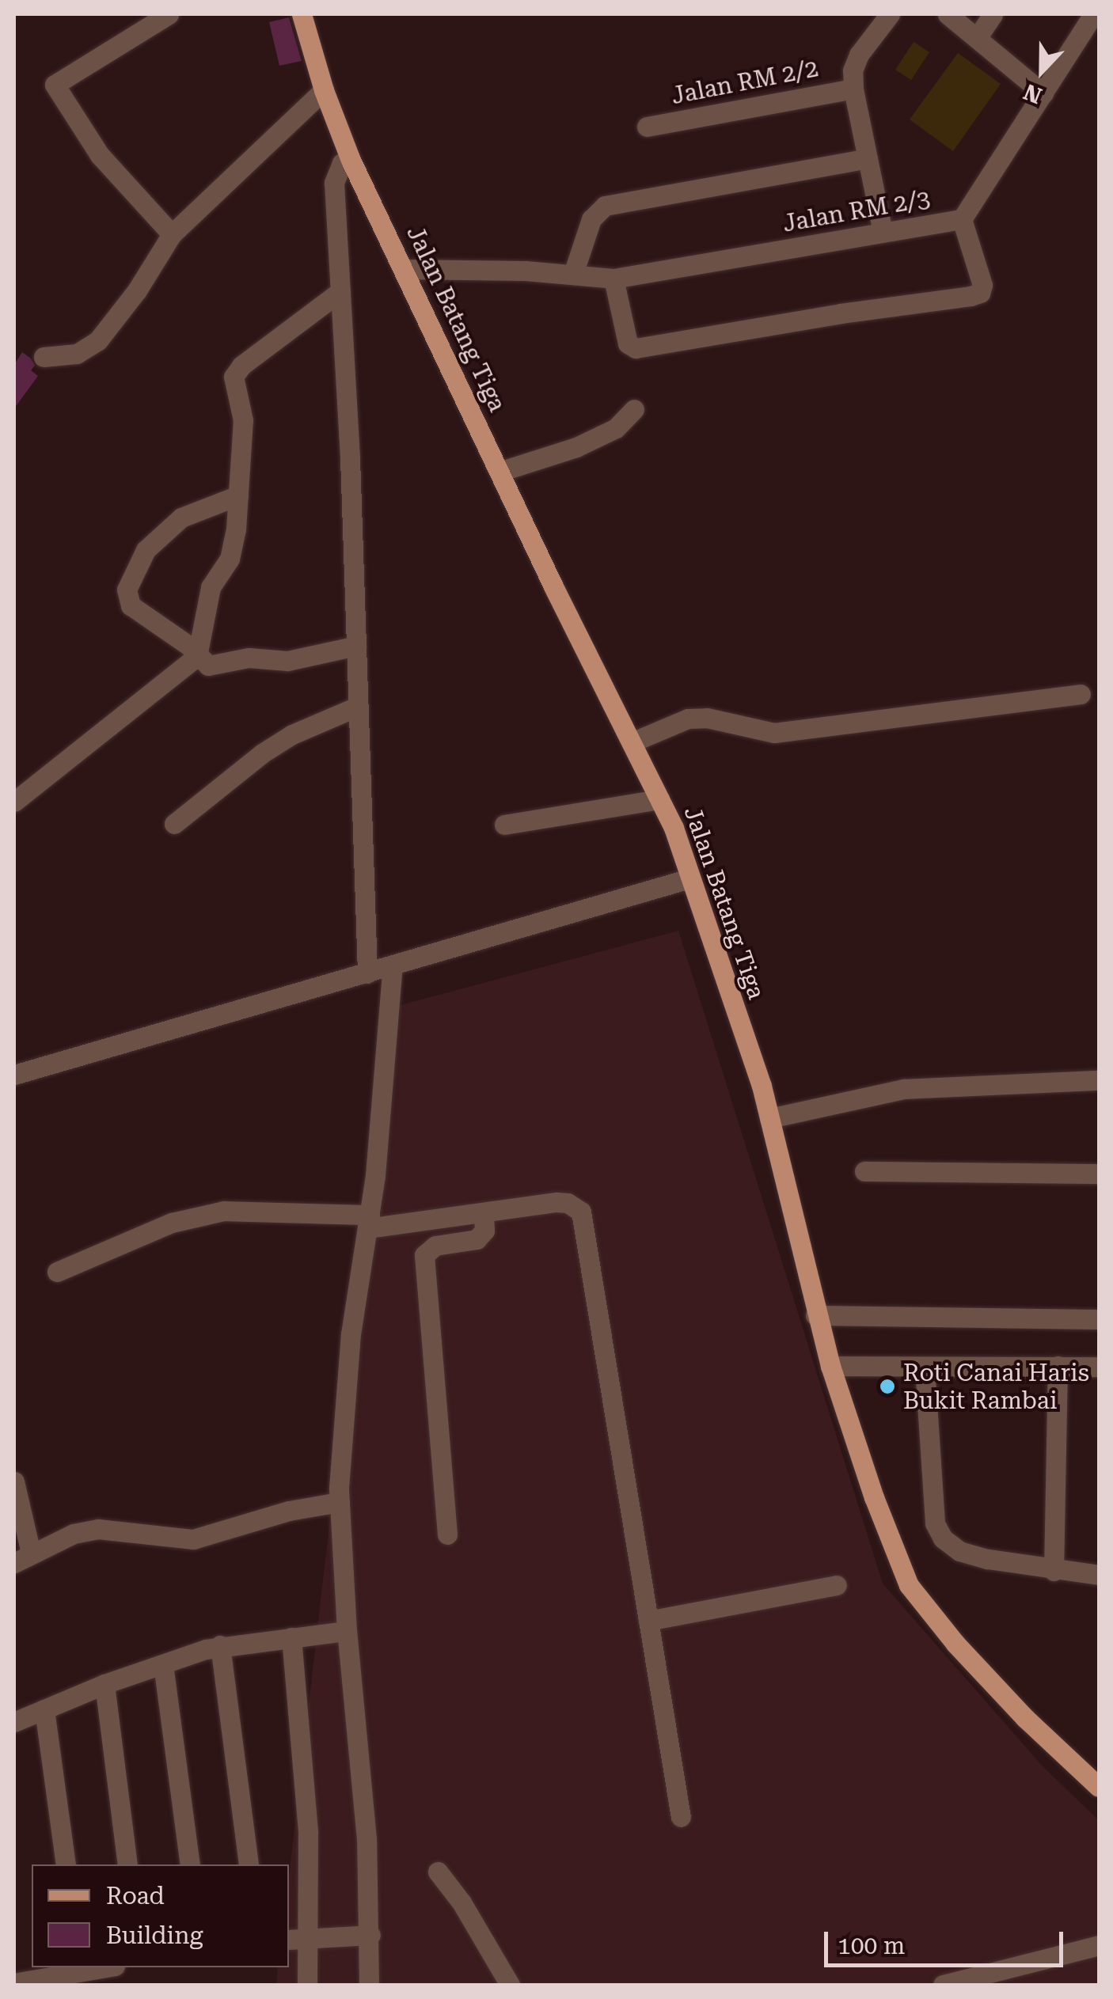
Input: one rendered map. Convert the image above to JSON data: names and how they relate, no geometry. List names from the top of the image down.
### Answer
{
  "streets": {
    "main road": ["Jalan Batang Tiga"],
    "street": ["Jalan RM 2/2", "Jalan RM 2/3"]
  },
  "crossings": [
    ["Jalan RM 2/3", "Jalan Batang Tiga"]
  ],
  "places": ["Roti Canai Haris Bukit Rambai"],
  "legend": ["Road", "Building"],
  "scale_bar": "100 m",
  "north": "bottom"
}
